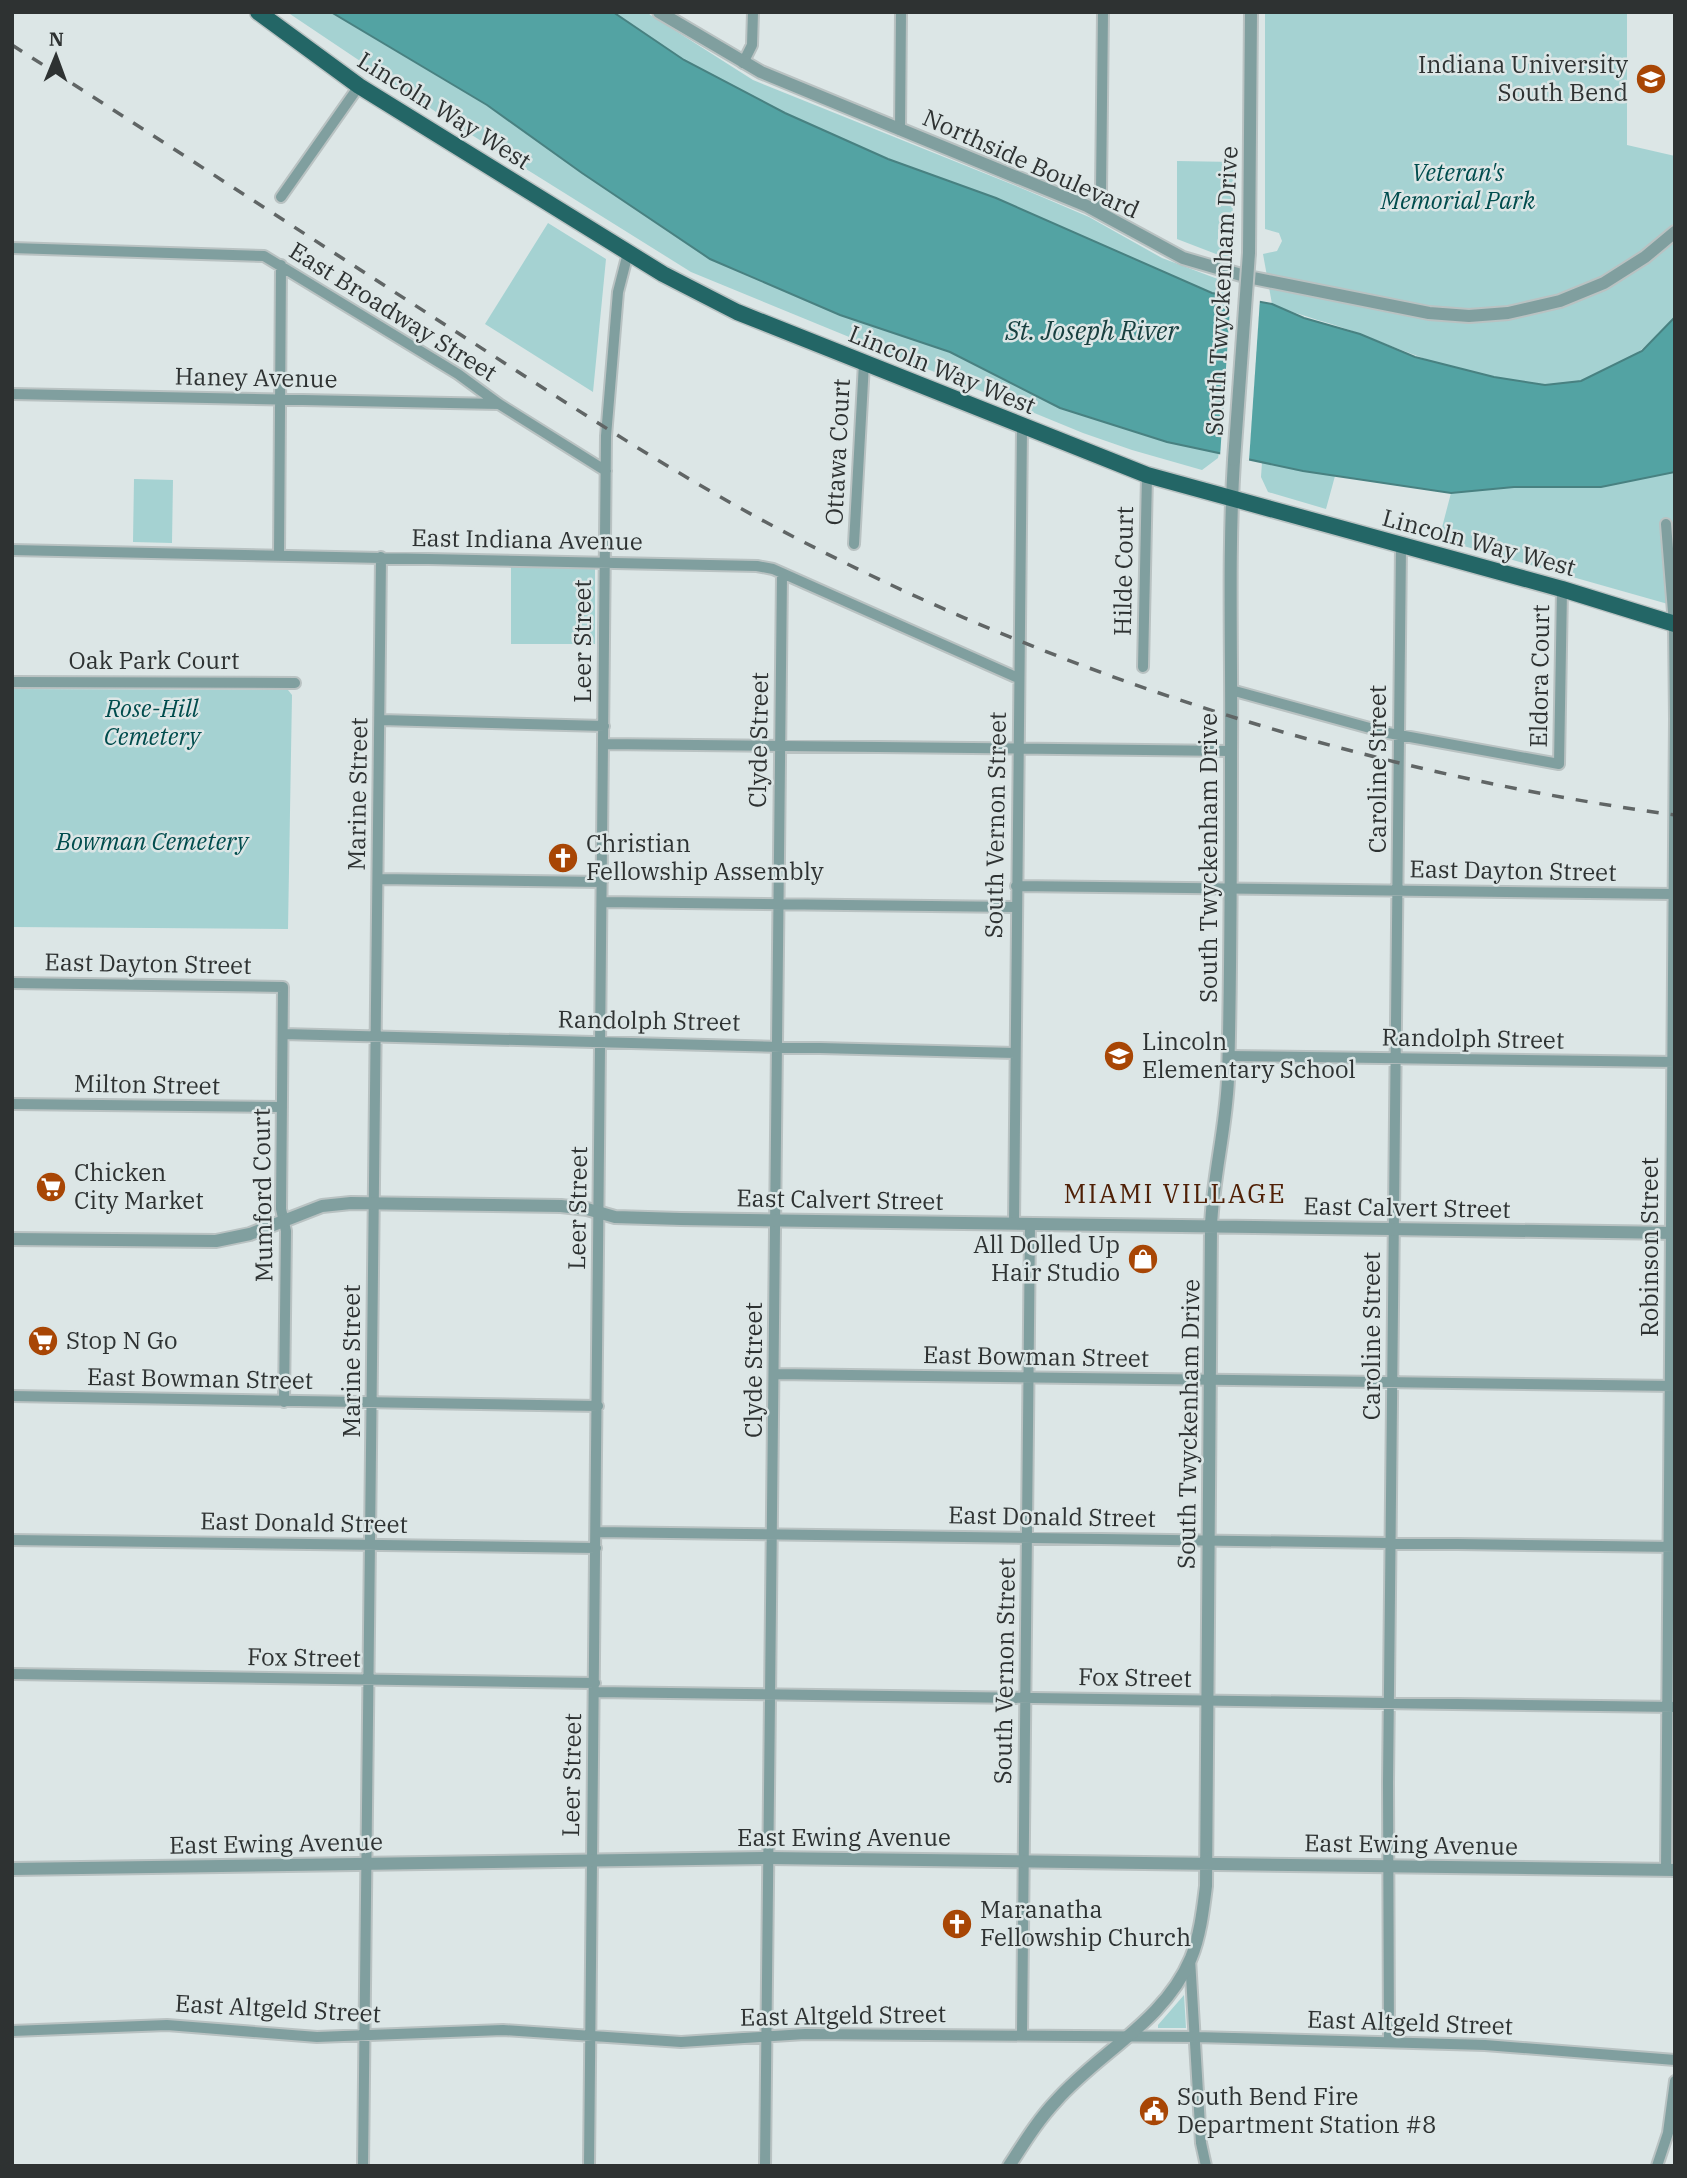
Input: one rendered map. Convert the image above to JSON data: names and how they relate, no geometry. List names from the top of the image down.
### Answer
{
  "streets": {
    "main road": ["Lincoln Way West"],
    "street": [
      "Northside Boulevard",
      "South Twyckenham Drive",
      "East Broadway Street",
      "Haney Avenue",
      "Ottawa Court",
      "East Indiana Avenue",
      "Hilde Court",
      "Leer Street",
      "Oak Park Court",
      "Eldora Court",
      "Clyde Street",
      "Caroline Street",
      "Marine Street",
      "South Vernon Street",
      "East Dayton Street",
      "Randolph Street",
      "Milton Street",
      "Mumford Court",
      "East Calvert Street",
      "Robinson Street",
      "East Bowman Street",
      "East Donald Street",
      "Fox Street",
      "East Ewing Avenue",
      "East Altgeld Street"
    ]
  },
  "crossings": [
    ["Lincoln Way West", "South Twyckenham Drive"],
    ["Lincoln Way West", "Ottawa Court"],
    ["Lincoln Way West", "Hilde Court"],
    ["Lincoln Way West", "Leer Street"],
    ["Lincoln Way West", "Eldora Court"],
    ["Lincoln Way West", "Caroline Street"],
    ["Lincoln Way West", "South Vernon Street"],
    ["Lincoln Way West", "Robinson Street"],
    ["South Twyckenham Drive", "East Dayton Street"],
    ["South Twyckenham Drive", "Randolph Street"],
    ["South Twyckenham Drive", "East Calvert Street"],
    ["South Twyckenham Drive", "East Bowman Street"],
    ["South Twyckenham Drive", "East Donald Street"],
    ["South Twyckenham Drive", "Fox Street"],
    ["South Twyckenham Drive", "East Ewing Avenue"],
    ["South Twyckenham Drive", "East Altgeld Street"],
    ["East Broadway Street", "Haney Avenue"],
    ["East Broadway Street", "Leer Street"],
    ["East Indiana Avenue", "Leer Street"],
    ["East Indiana Avenue", "Clyde Street"],
    ["East Indiana Avenue", "Marine Street"],
    ["East Indiana Avenue", "South Vernon Street"],
    ["Leer Street", "Randolph Street"],
    ["Leer Street", "East Calvert Street"],
    ["Leer Street", "East Bowman Street"],
    ["Leer Street", "East Donald Street"],
    ["Leer Street", "Fox Street"],
    ["Leer Street", "East Ewing Avenue"],
    ["Leer Street", "East Altgeld Street"],
    ["Eldora Court", "Caroline Street"],
    ["Clyde Street", "Randolph Street"],
    ["Clyde Street", "East Calvert Street"],
    ["Clyde Street", "East Bowman Street"],
    ["Clyde Street", "East Donald Street"],
    ["Clyde Street", "Fox Street"],
    ["Clyde Street", "East Ewing Avenue"],
    ["Clyde Street", "East Altgeld Street"],
    ["Caroline Street", "East Dayton Street"],
    ["Caroline Street", "Randolph Street"],
    ["Caroline Street", "East Calvert Street"],
    ["Caroline Street", "East Bowman Street"],
    ["Caroline Street", "East Donald Street"],
    ["Caroline Street", "Fox Street"],
    ["Caroline Street", "East Ewing Avenue"],
    ["Caroline Street", "East Altgeld Street"],
    ["Marine Street", "Randolph Street"],
    ["Marine Street", "East Calvert Street"],
    ["Marine Street", "East Bowman Street"],
    ["Marine Street", "East Donald Street"],
    ["Marine Street", "Fox Street"],
    ["Marine Street", "East Ewing Avenue"],
    ["Marine Street", "East Altgeld Street"],
    ["South Vernon Street", "East Dayton Street"],
    ["South Vernon Street", "Randolph Street"],
    ["South Vernon Street", "East Calvert Street"],
    ["South Vernon Street", "East Bowman Street"],
    ["South Vernon Street", "East Donald Street"],
    ["South Vernon Street", "Fox Street"],
    ["South Vernon Street", "East Ewing Avenue"],
    ["South Vernon Street", "East Altgeld Street"],
    ["East Dayton Street", "Mumford Court"],
    ["East Dayton Street", "Robinson Street"],
    ["Randolph Street", "Mumford Court"],
    ["Randolph Street", "Robinson Street"],
    ["Milton Street", "Mumford Court"],
    ["Mumford Court", "East Calvert Street"],
    ["Mumford Court", "East Bowman Street"],
    ["East Calvert Street", "Robinson Street"],
    ["Robinson Street", "East Bowman Street"],
    ["Robinson Street", "East Donald Street"],
    ["Robinson Street", "Fox Street"],
    ["Robinson Street", "East Ewing Avenue"]
  ],
  "districts": ["MIAMI VILLAGE"],
  "water": ["St. Joseph River"],
  "parks": ["Veteran's Memorial Park", "Rose-Hill Cemetery", "Bowman Cemetery"],
  "places": {
    "school or university": ["Indiana University South Bend", "Lincoln Elementary School"],
    "church": ["Christian Fellowship Assembly", "Maranatha Fellowship Church"],
    "supermarket": ["Chicken City Market", "Stop N Go"],
    "shop": ["All Dolled Up Hair Studio"],
    "public building": ["South Bend Fire Department Station #8"]
  },
  "north": "top"
}
